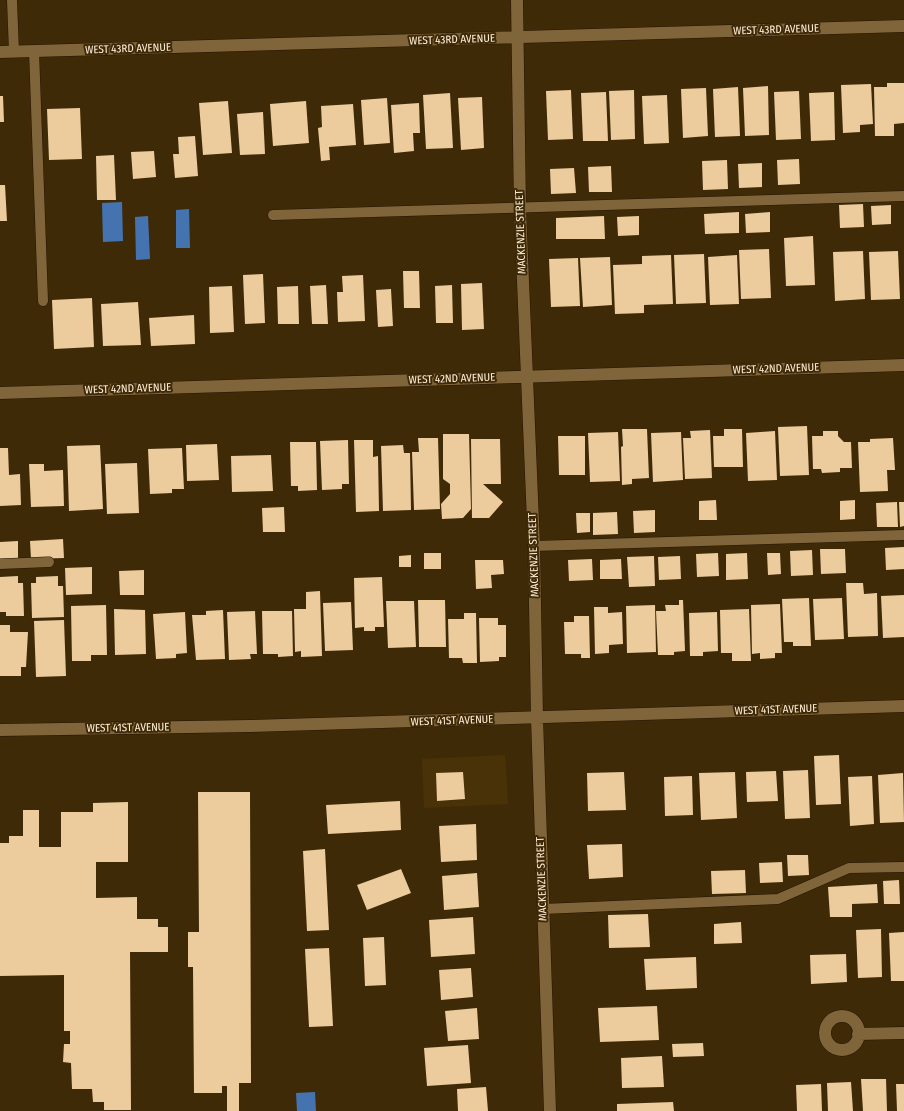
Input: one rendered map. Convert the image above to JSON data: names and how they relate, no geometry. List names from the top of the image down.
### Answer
{
  "streets": {
    "street": [
      "WEST 43RD AVENUE",
      "MACKENZIE STREET",
      "WEST 42ND AVENUE",
      "WEST 41ST AVENUE"
    ]
  },
  "crossings": [
    ["WEST 43RD AVENUE", "MACKENZIE STREET"],
    ["MACKENZIE STREET", "WEST 42ND AVENUE"],
    ["MACKENZIE STREET", "WEST 41ST AVENUE"]
  ]
}
